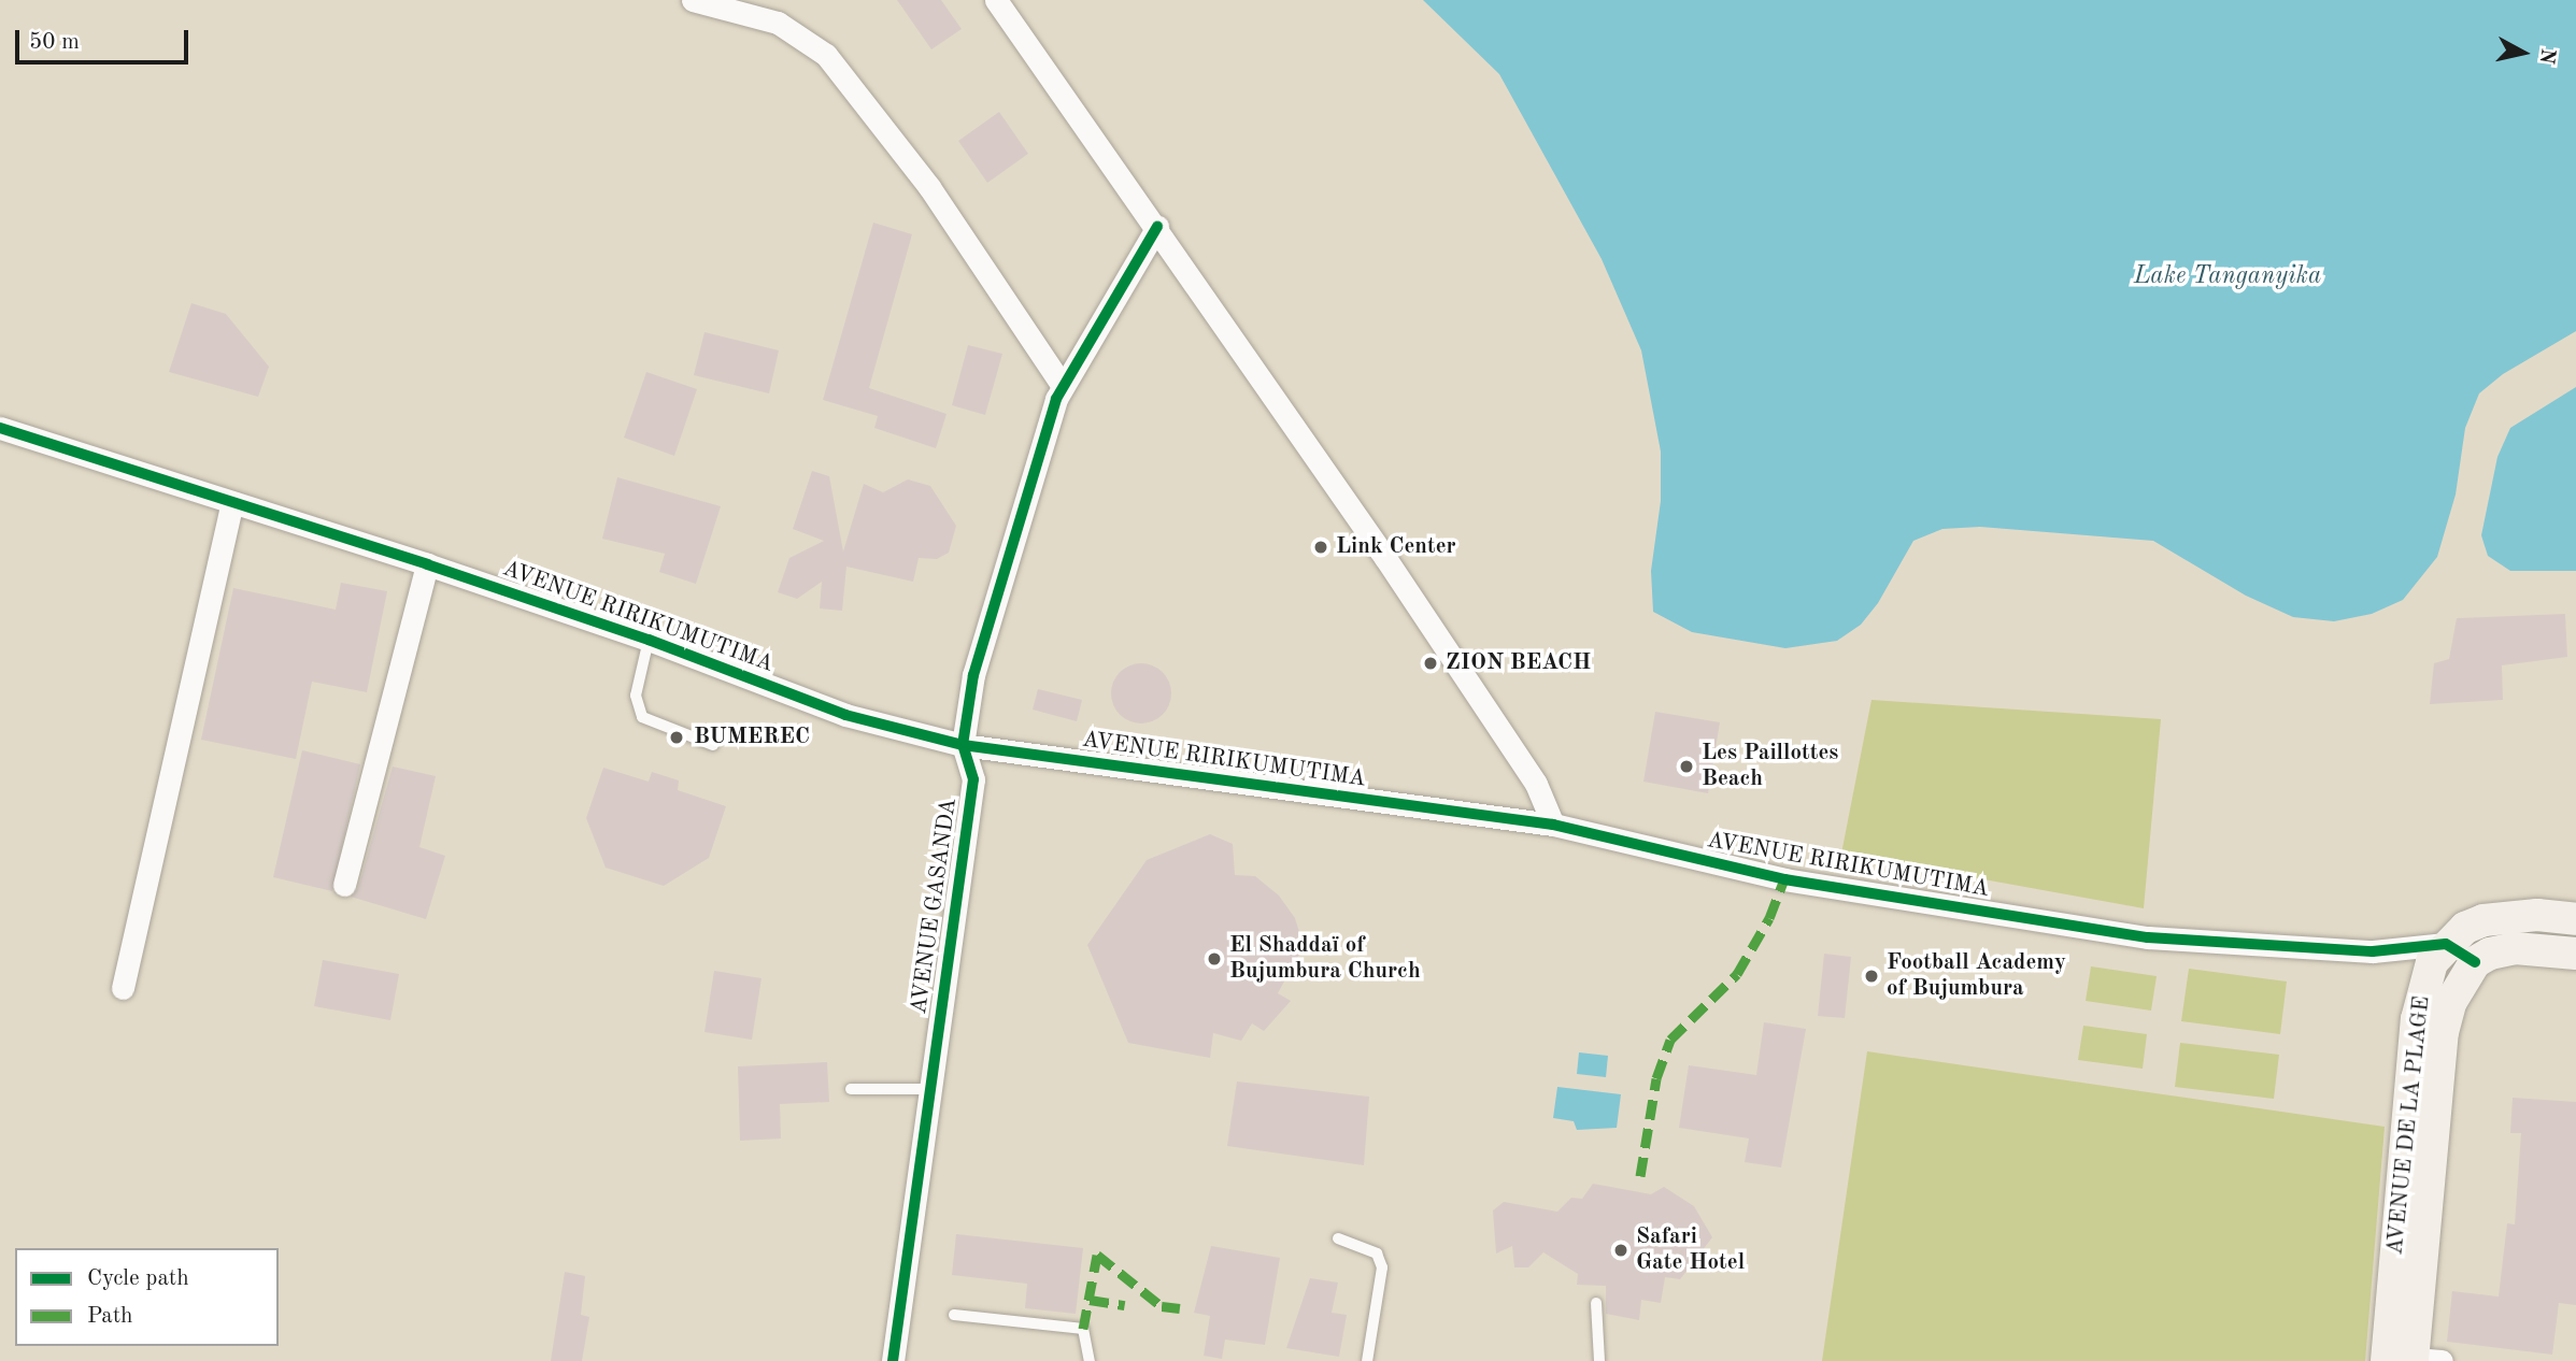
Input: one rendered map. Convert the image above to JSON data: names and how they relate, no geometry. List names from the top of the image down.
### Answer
{
  "streets": {
    "main road": ["AVENUE DE LA PLAGE"],
    "street": ["AVENUE RIRIKUMUTIMA", "AVENUE GASANDA"]
  },
  "crossings": [
    ["AVENUE RIRIKUMUTIMA", "AVENUE GASANDA"],
    ["AVENUE RIRIKUMUTIMA", "AVENUE DE LA PLAGE"]
  ],
  "water": ["Lake Tanganyika"],
  "places": [
    "Link Center",
    "ZION BEACH",
    "BUMEREC",
    "Les Paillottes Beach",
    "El Shaddaï of Bujumbura Church",
    "Football Academy of Bujumbura",
    "Safari Gate Hotel"
  ],
  "legend": ["Cycle path", "Path"],
  "scale_bar": "50 m",
  "north": "right"
}
